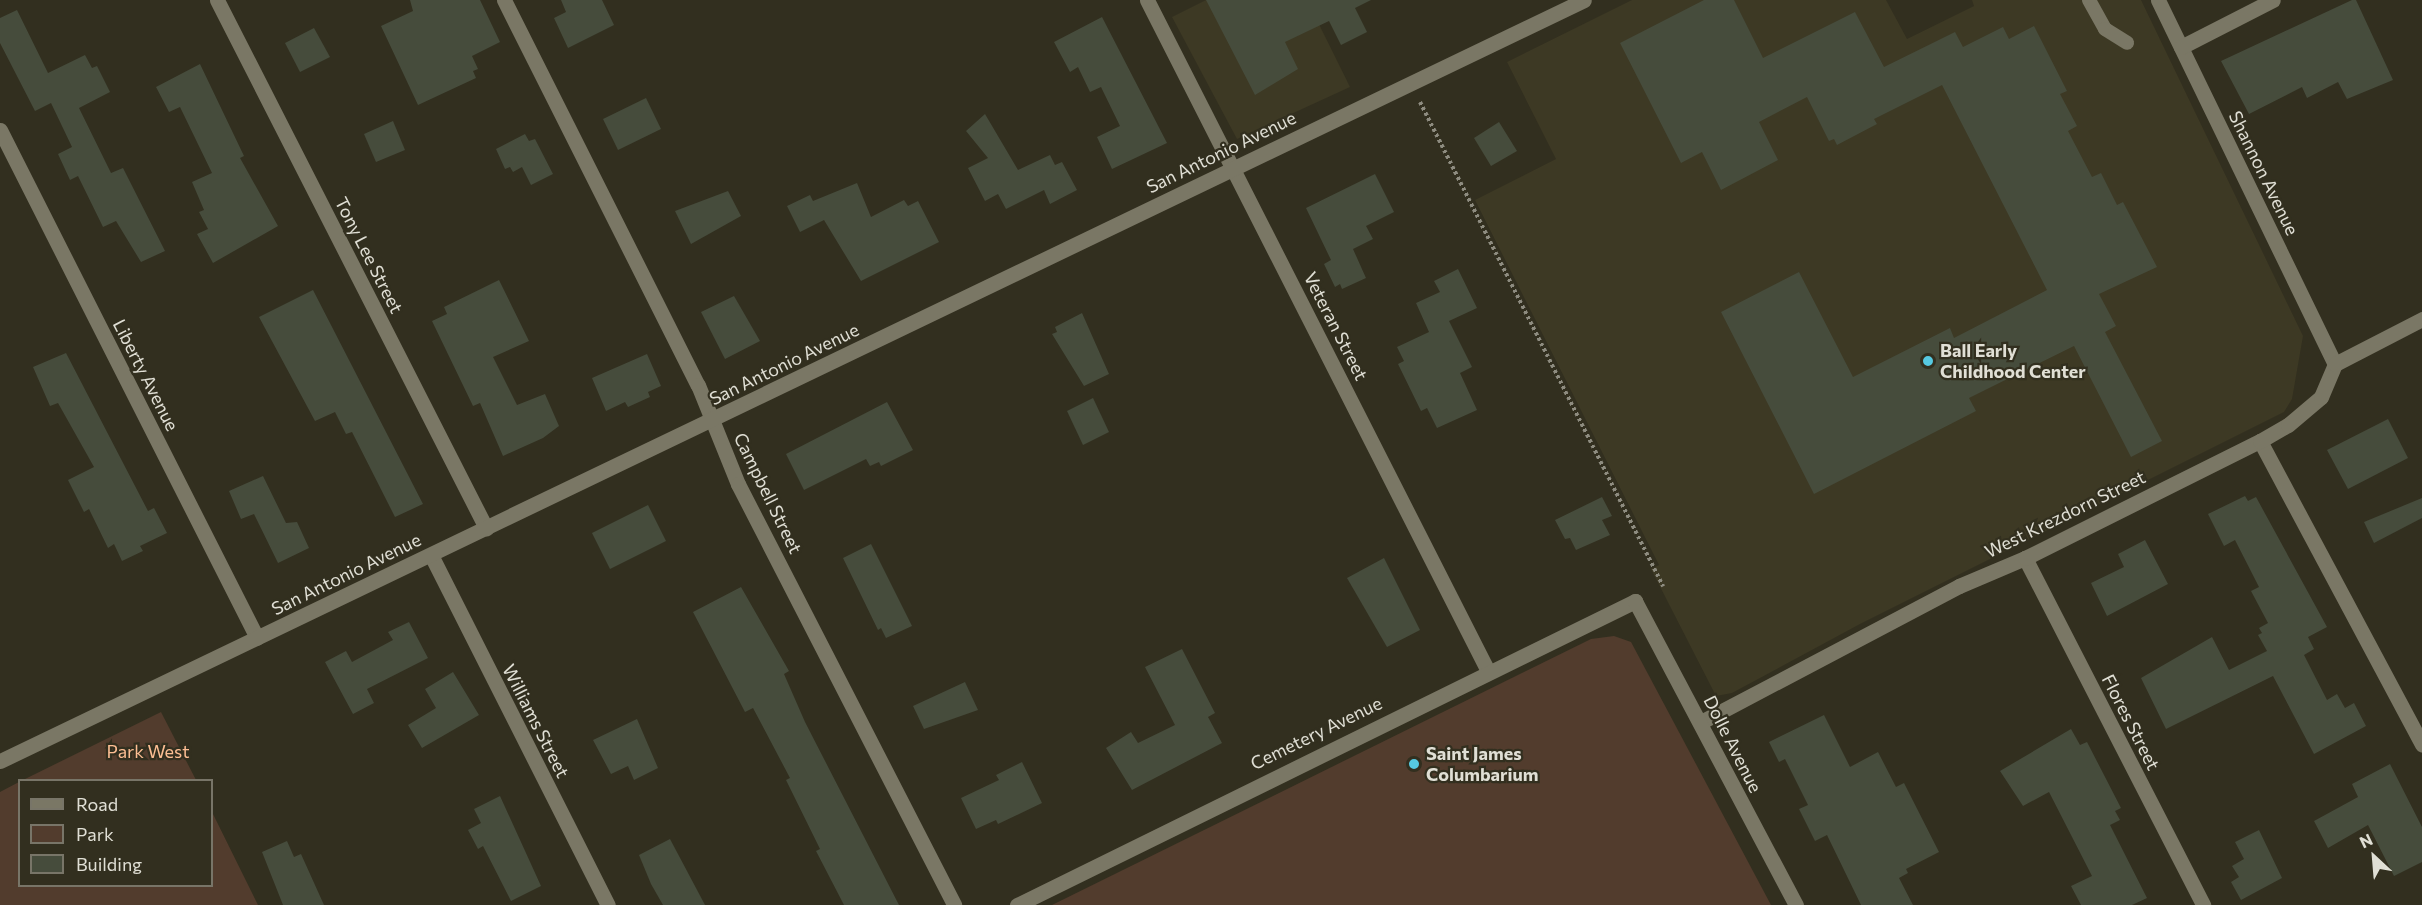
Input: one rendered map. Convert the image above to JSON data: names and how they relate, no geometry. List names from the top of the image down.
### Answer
{
  "streets": {
    "street": [
      "San Antonio Avenue",
      "Shannon Avenue",
      "Tony Lee Street",
      "Veteran Street",
      "Liberty Avenue",
      "Campbell Street",
      "West Krezdorn Street",
      "Williams Street",
      "Flores Street",
      "Cemetery Avenue",
      "Dolle Avenue"
    ]
  },
  "crossings": [
    ["San Antonio Avenue", "Tony Lee Street"],
    ["San Antonio Avenue", "Veteran Street"],
    ["San Antonio Avenue", "Liberty Avenue"],
    ["San Antonio Avenue", "Campbell Street"],
    ["San Antonio Avenue", "Williams Street"],
    ["Shannon Avenue", "West Krezdorn Street"],
    ["Veteran Street", "Cemetery Avenue"],
    ["West Krezdorn Street", "Flores Street"],
    ["West Krezdorn Street", "Dolle Avenue"],
    ["Cemetery Avenue", "Dolle Avenue"]
  ],
  "parks": ["Park West"],
  "places": ["Ball Early Childhood Center", "Saint James Columbarium"],
  "legend": ["Road", "Park", "Building"],
  "north": "top left"
}
